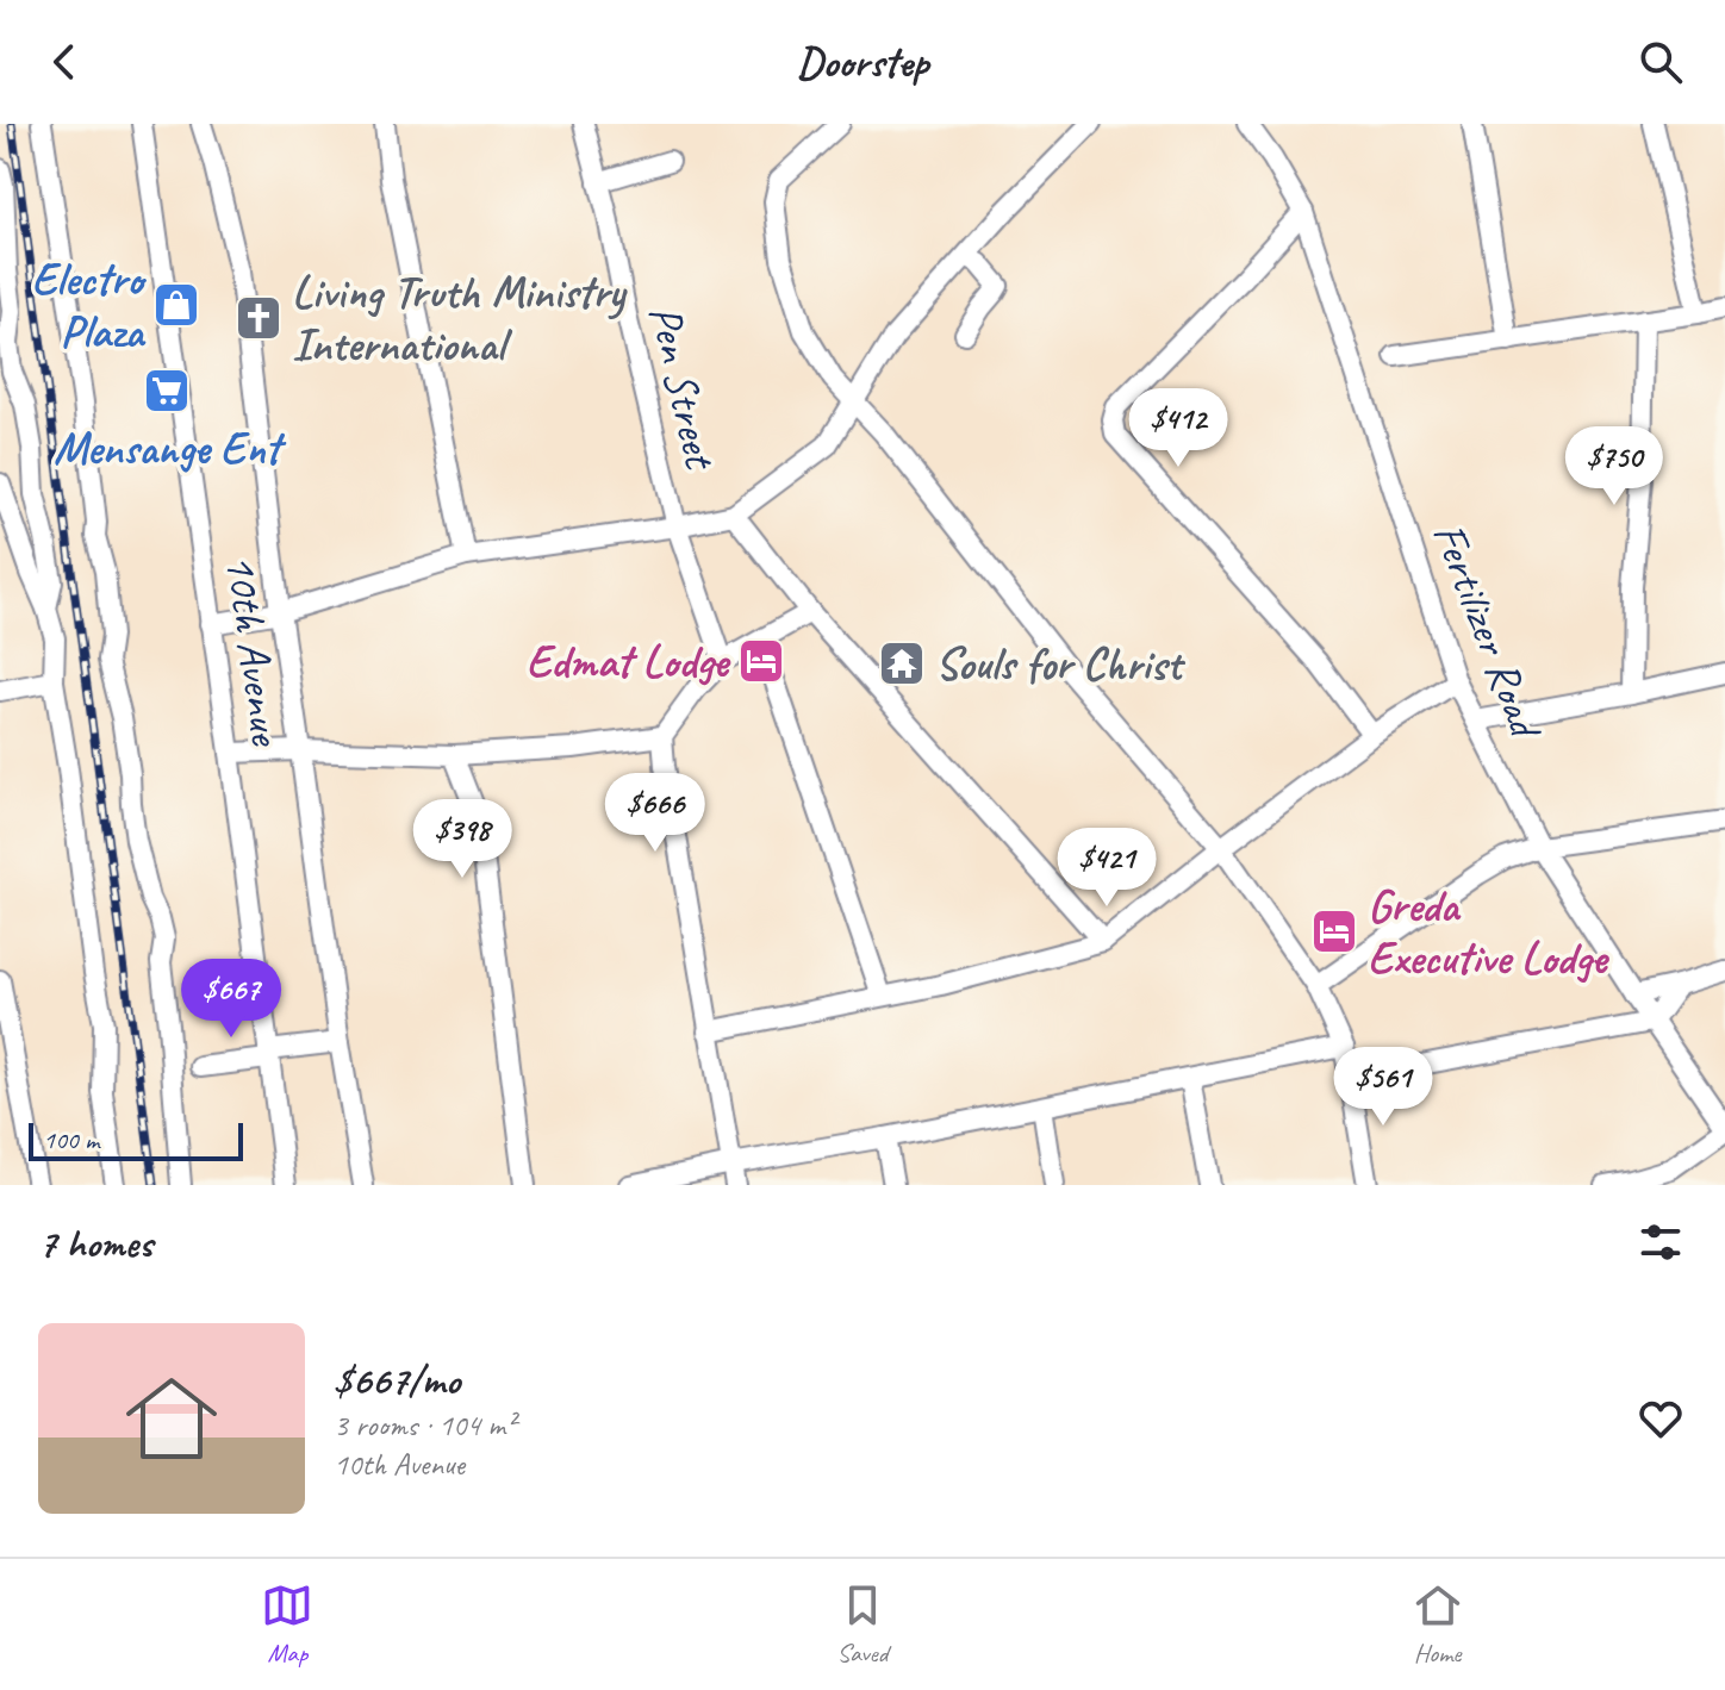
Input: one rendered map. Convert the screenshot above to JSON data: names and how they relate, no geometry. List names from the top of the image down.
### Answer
{
  "streets": {
    "street": ["Pen Street", "Fertilizer Road", "10th Avenue"]
  },
  "places": {
    "shop": ["Electro Plaza"],
    "church": ["Living Truth Ministry International"],
    "supermarket": ["Mensange Ent"],
    "hotel": ["Edmat Lodge", "Greda Executive Lodge"],
    "temple": ["Souls for Christ"]
  },
  "scale_bar": "100 m",
  "page": {
    "header": "Doorstep",
    "price": [
      "$412",
      "$750",
      "$666",
      "$398",
      "$421",
      "$667",
      "$561"
    ],
    "scale": "100 m",
    "heading": "7 homes",
    "list": [
      {
        "name": "$667/mo",
        "note": "3 rooms · 104 m² · 10th Avenue"
      }
    ],
    "tabs": ["Map", "Saved", "Home"]
  }
}
